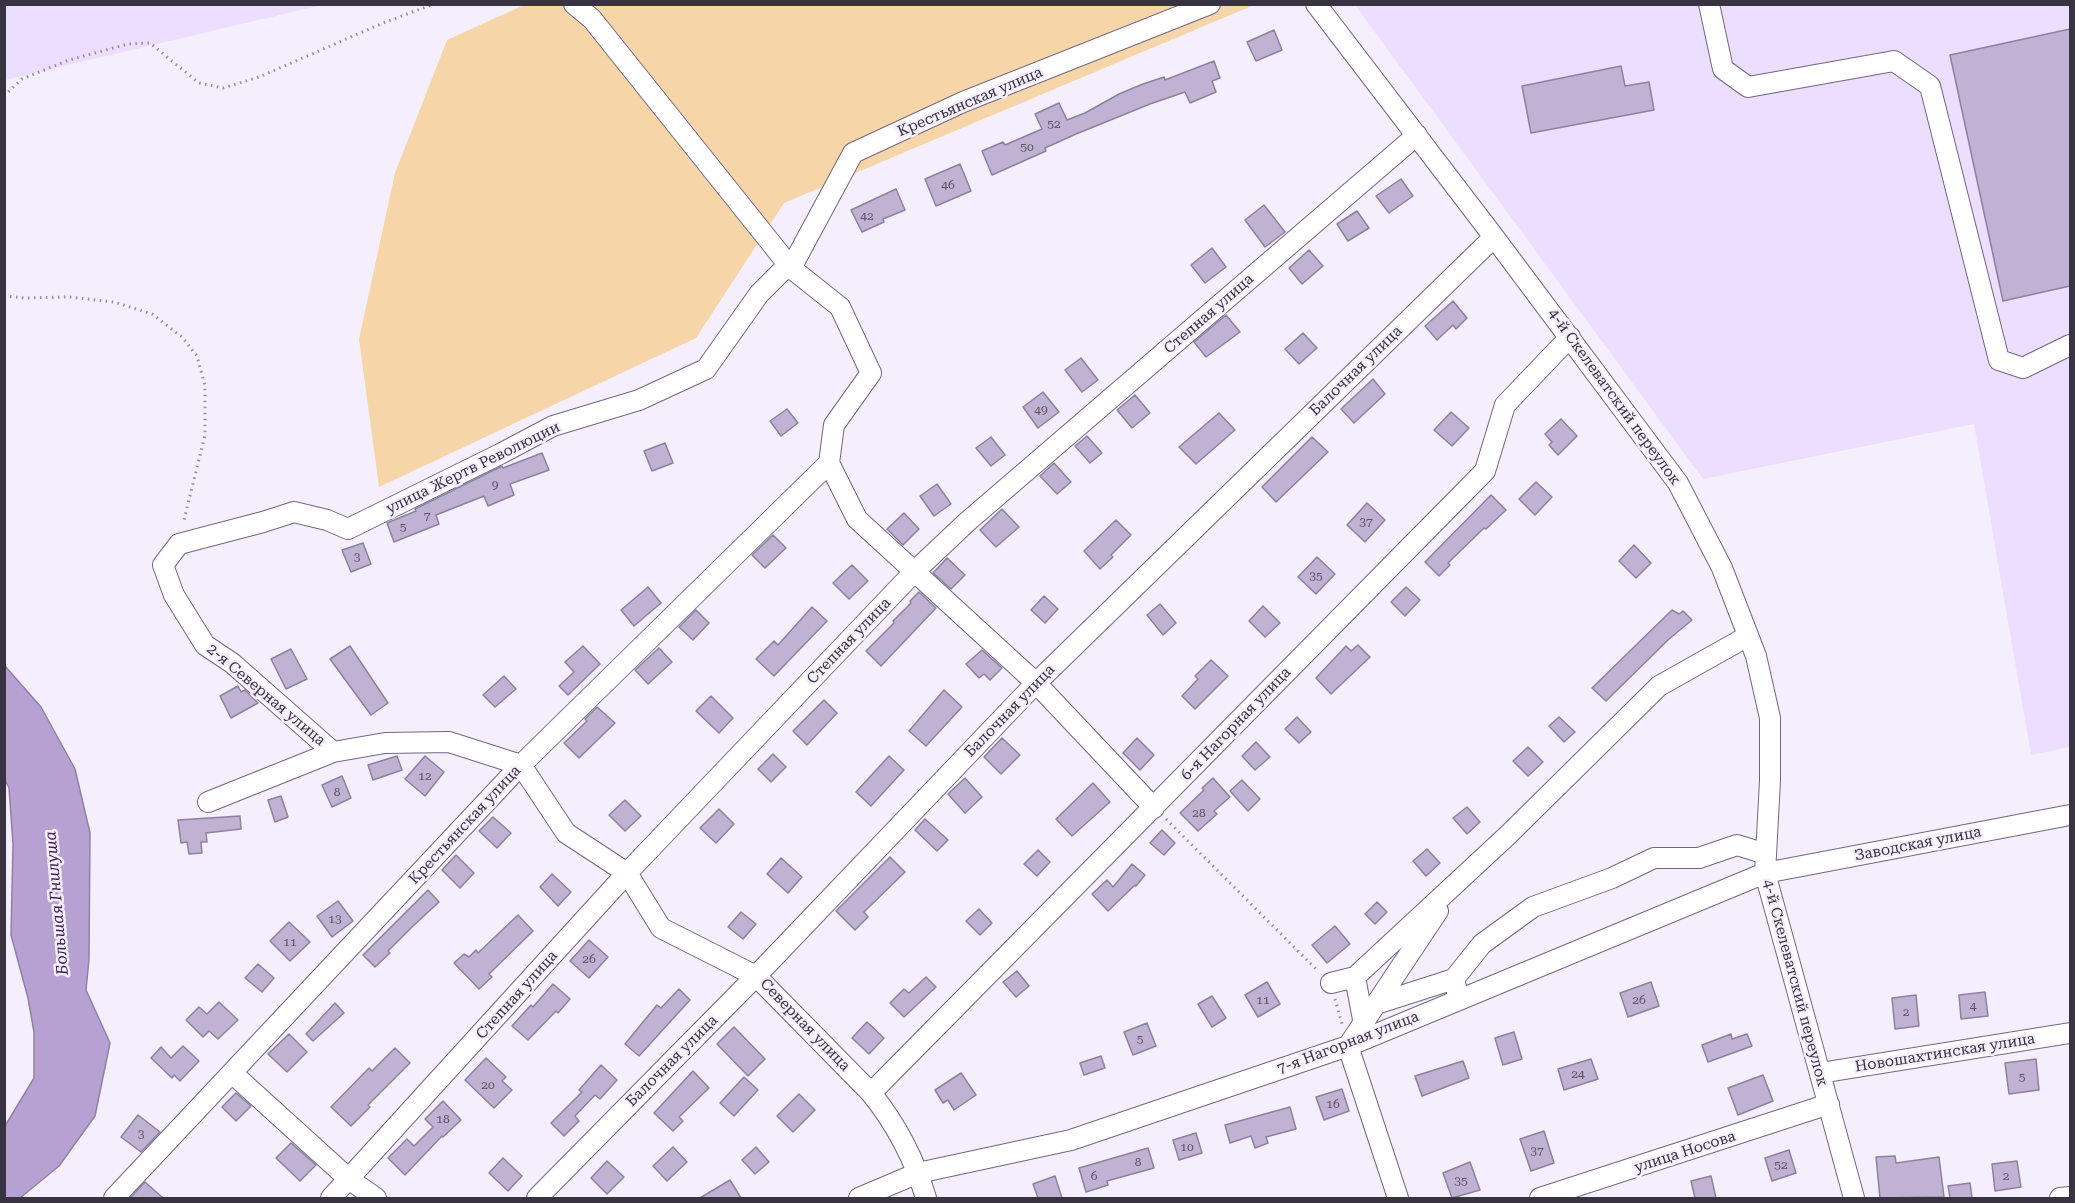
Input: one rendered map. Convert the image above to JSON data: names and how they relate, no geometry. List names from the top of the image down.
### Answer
{
  "streets": {
    "street": [
      "Крестьянская улица",
      "Степная улица",
      "Балочная улица",
      "4-й Скелеватский переулок",
      "улица Жертв Революции",
      "2-я Северная улица",
      "6-я Нагорная улица",
      "Заводская улица",
      "Северная улица",
      "7-я Нагорная улица",
      "Новошахтинская улица",
      "улица Носова"
    ]
  },
  "crossings": [
    ["Крестьянская улица", "улица Жертв Революции"],
    ["Крестьянская улица", "Северная улица"],
    ["Степная улица", "4-й Скелеватский переулок"],
    ["Степная улица", "Северная улица"],
    ["Балочная улица", "4-й Скелеватский переулок"],
    ["Балочная улица", "Северная улица"],
    ["4-й Скелеватский переулок", "6-я Нагорная улица"],
    ["4-й Скелеватский переулок", "Заводская улица"],
    ["4-й Скелеватский переулок", "7-я Нагорная улица"],
    ["4-й Скелеватский переулок", "Новошахтинская улица"],
    ["4-й Скелеватский переулок", "улица Носова"],
    ["улица Жертв Революции", "2-я Северная улица"],
    ["6-я Нагорная улица", "Северная улица"],
    ["Заводская улица", "7-я Нагорная улица"],
    ["Северная улица", "7-я Нагорная улица"]
  ],
  "water": ["Большая Гнилуша"],
  "house_numbers": [
    "52",
    "50",
    "46",
    "42",
    "49",
    "9",
    "7",
    "37",
    "5",
    "3",
    "35",
    "12",
    "8",
    "28",
    "13",
    "11",
    "26",
    "11",
    "26",
    "4",
    "2",
    "5",
    "24",
    "5",
    "20",
    "16",
    "18",
    "3",
    "10",
    "37",
    "8",
    "52",
    "6",
    "2",
    "35"
  ]
}
